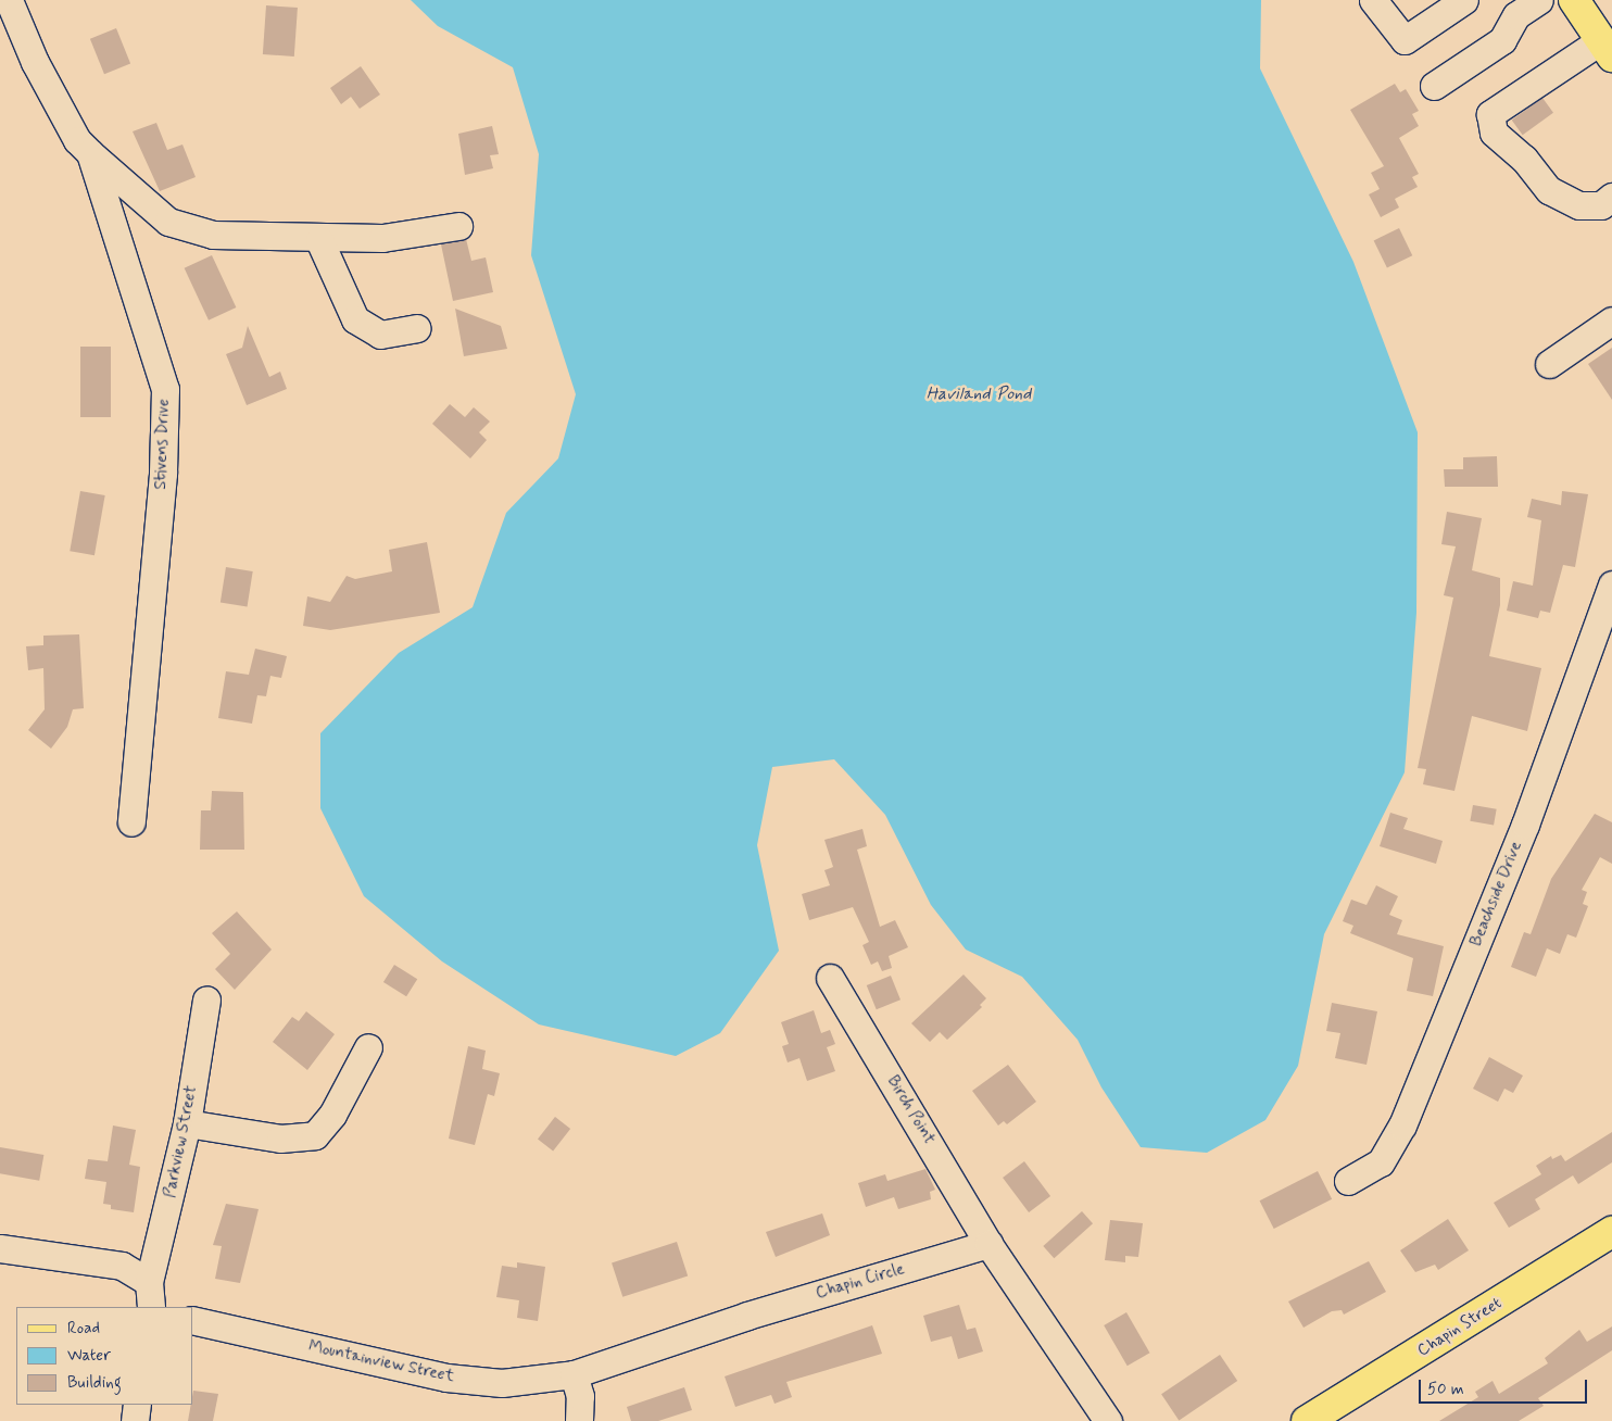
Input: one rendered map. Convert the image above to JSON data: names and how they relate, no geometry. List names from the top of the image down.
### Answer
{
  "streets": {
    "main road": ["Chapin Street"],
    "street": [
      "Stivens Drive",
      "Beachside Drive",
      "Birch Point",
      "Parkview Street",
      "Chapin Circle",
      "Mountainview Street"
    ]
  },
  "crossings": [
    ["Birch Point", "Chapin Circle"],
    ["Chapin Circle", "Mountainview Street"]
  ],
  "water": ["Haviland Pond"],
  "legend": ["Road", "Water", "Building"],
  "scale_bar": "50 m"
}
